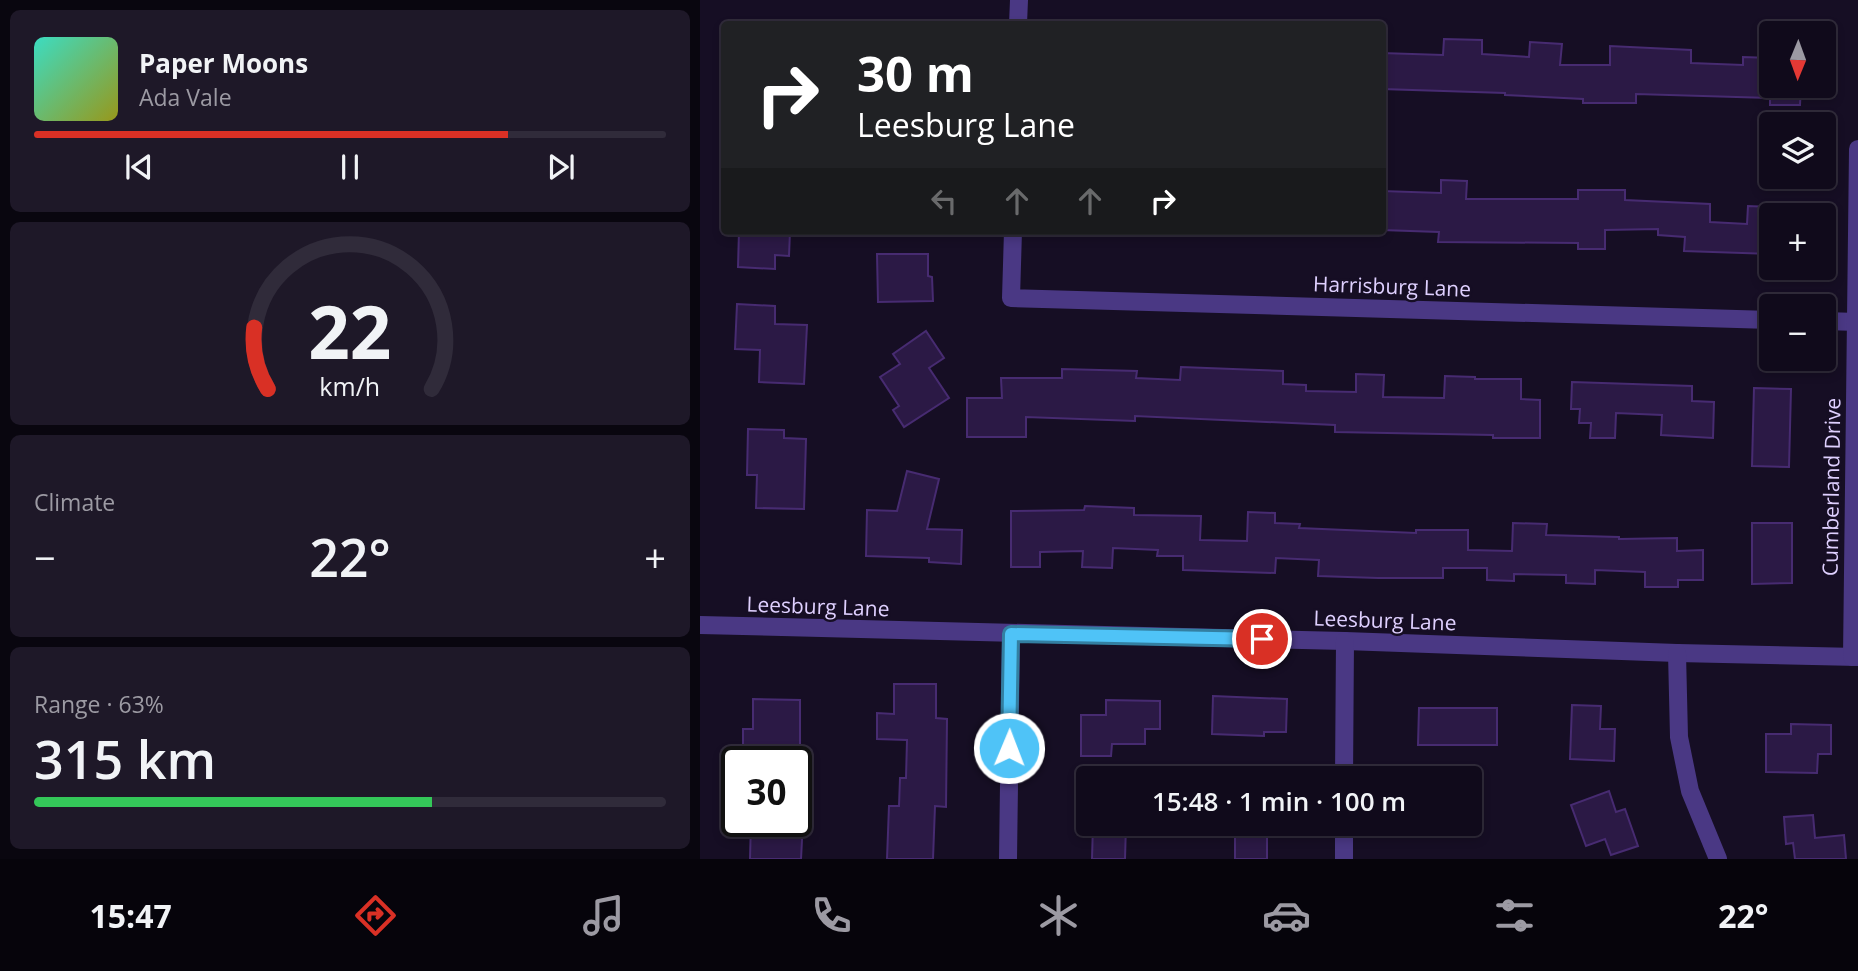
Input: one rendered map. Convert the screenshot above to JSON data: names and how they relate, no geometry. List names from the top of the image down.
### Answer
{
  "streets": {
    "street": ["Harrisburg Lane", "Cumberland Drive", "Leesburg Lane"]
  },
  "crossings": [
    ["Cumberland Drive", "Leesburg Lane"]
  ],
  "north": "bottom",
  "page": {
    "map_buttons": ["+", "−"],
    "turn": ["30 m", "Leesburg Lane"],
    "song": ["Paper Moons", "Ada Vale"],
    "tile": [
      "Climate",
      ["Range · 63%", "315 km"]
    ],
    "heat": ["−", "22°", "+"],
    "limit": "30",
    "trip": "15:48 · 1 min · 100 m",
    "tabs": ["15:47", "22°"],
    "gauge": ["22", "km/h"]
  }
}
